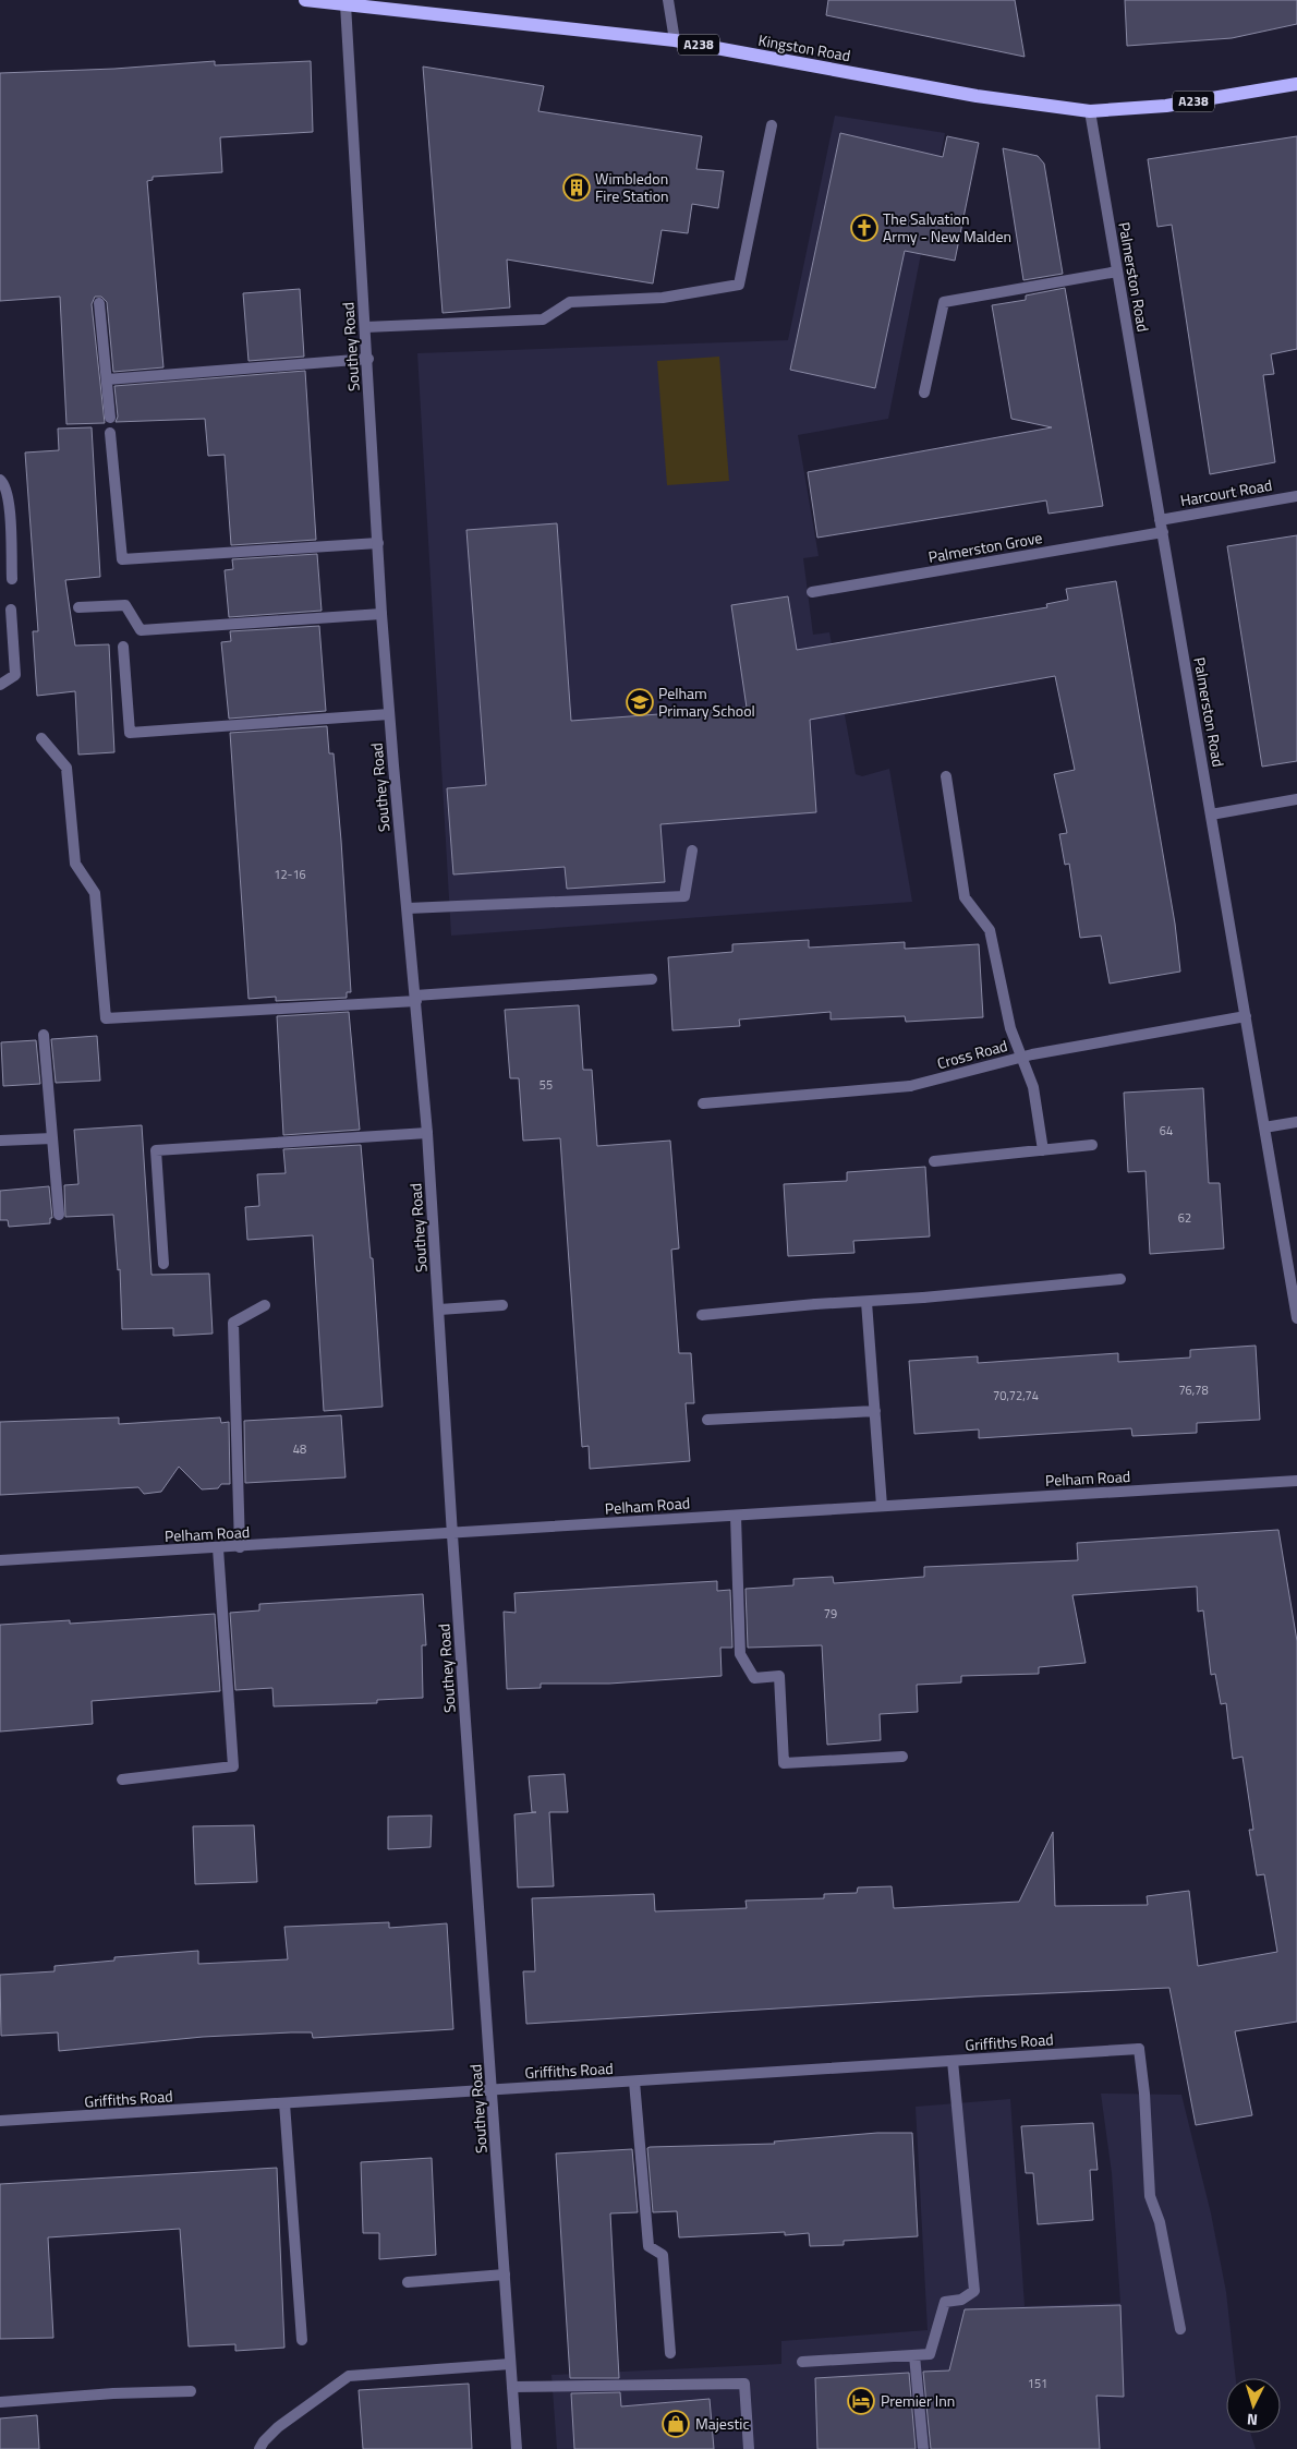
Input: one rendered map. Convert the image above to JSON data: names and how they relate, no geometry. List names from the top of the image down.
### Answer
{
  "streets": {
    "main road": ["A238", "Kingston Road"],
    "street": [
      "Palmerston Road",
      "Southey Road",
      "Harcourt Road",
      "Palmerston Grove",
      "Cross Road",
      "Pelham Road",
      "Griffiths Road"
    ]
  },
  "crossings": [
    ["Kingston Road", "Palmerston Road"],
    ["Kingston Road", "Southey Road"],
    ["Palmerston Road", "Harcourt Road"],
    ["Palmerston Road", "Palmerston Grove"],
    ["Palmerston Road", "Cross Road"],
    ["Southey Road", "Pelham Road"],
    ["Southey Road", "Griffiths Road"]
  ],
  "places": {
    "building": ["Wimbledon Fire Station"],
    "church": ["The Salvation Army - New Malden"],
    "school or university": ["Pelham Primary School"],
    "hotel": ["Premier Inn"],
    "shop": ["Majestic"]
  },
  "house_numbers": [
    "12-16",
    "55",
    "64",
    "62",
    "76,78",
    "70,72,74",
    "48",
    "79",
    "151"
  ],
  "north": "bottom"
}
